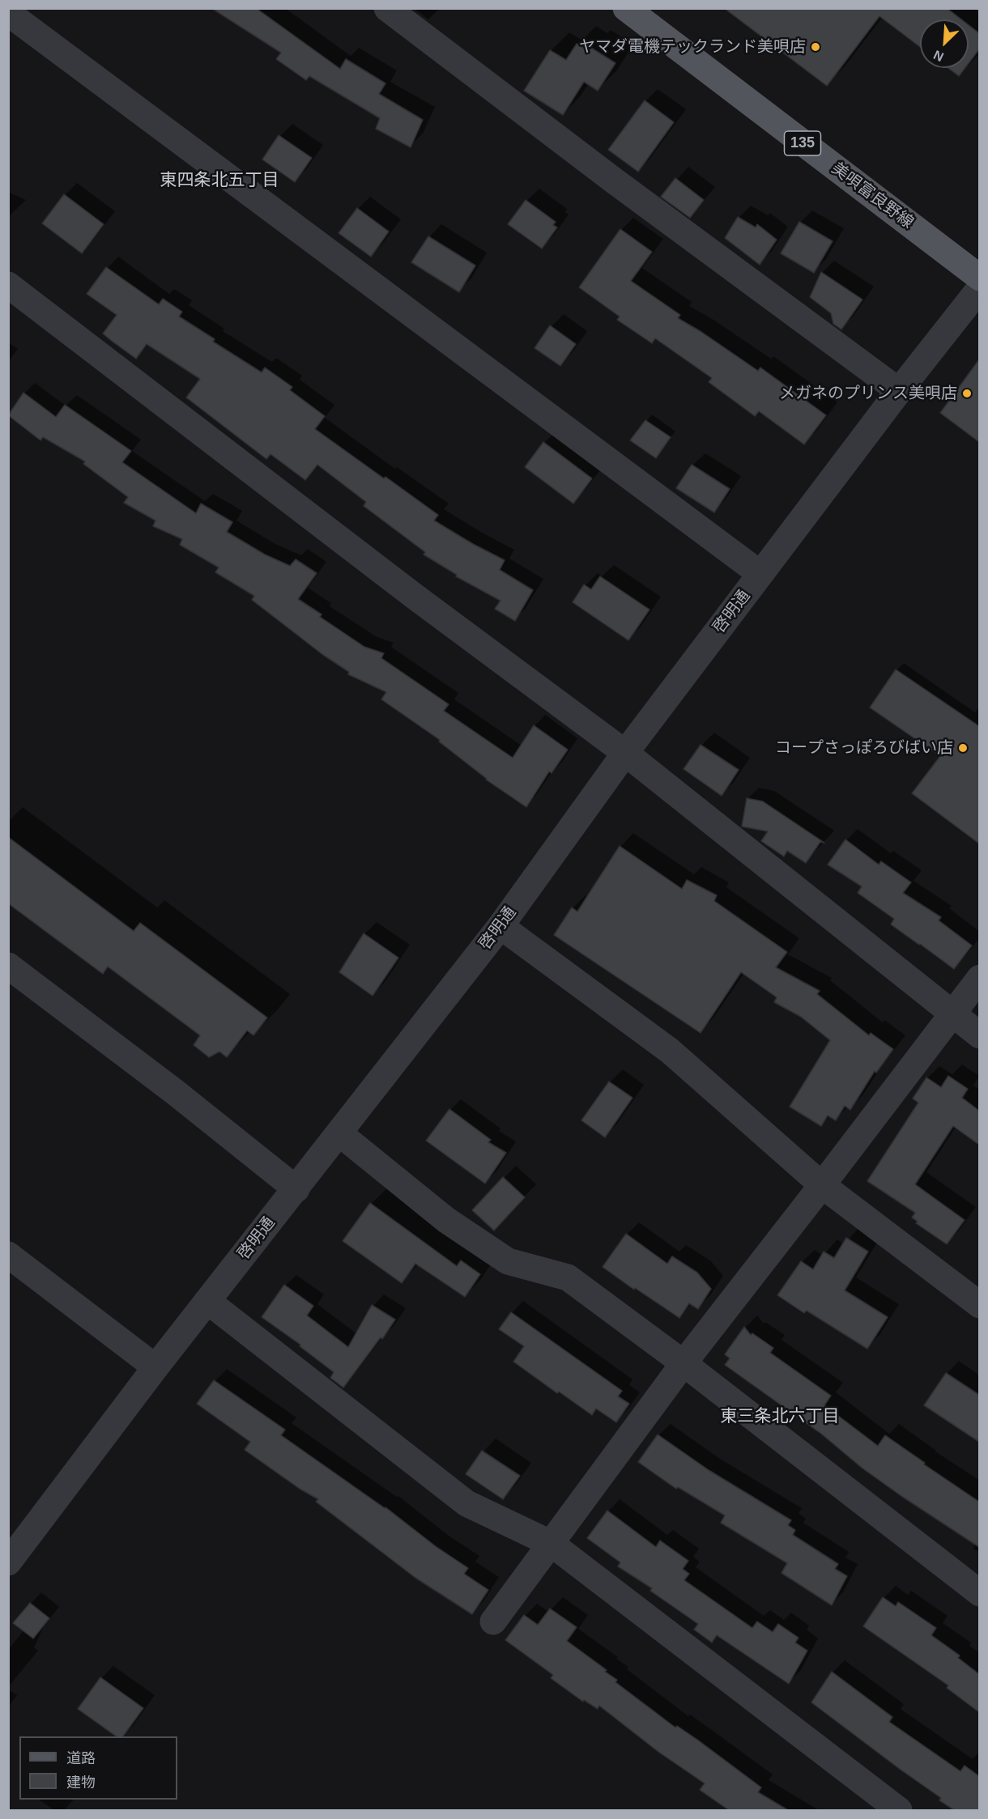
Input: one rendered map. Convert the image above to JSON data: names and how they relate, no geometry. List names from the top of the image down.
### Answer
{
  "streets": {
    "main road": ["135", "美唄富良野線"],
    "street": ["啓明通"]
  },
  "districts": ["東四条北五丁目", "東三条北六丁目"],
  "places": ["ヤマダ電機テックランド美唄店", "メガネのプリンス美唄店", "コープさっぽろびばい店"],
  "legend": ["道路", "建物"],
  "north": "bottom left"
}
